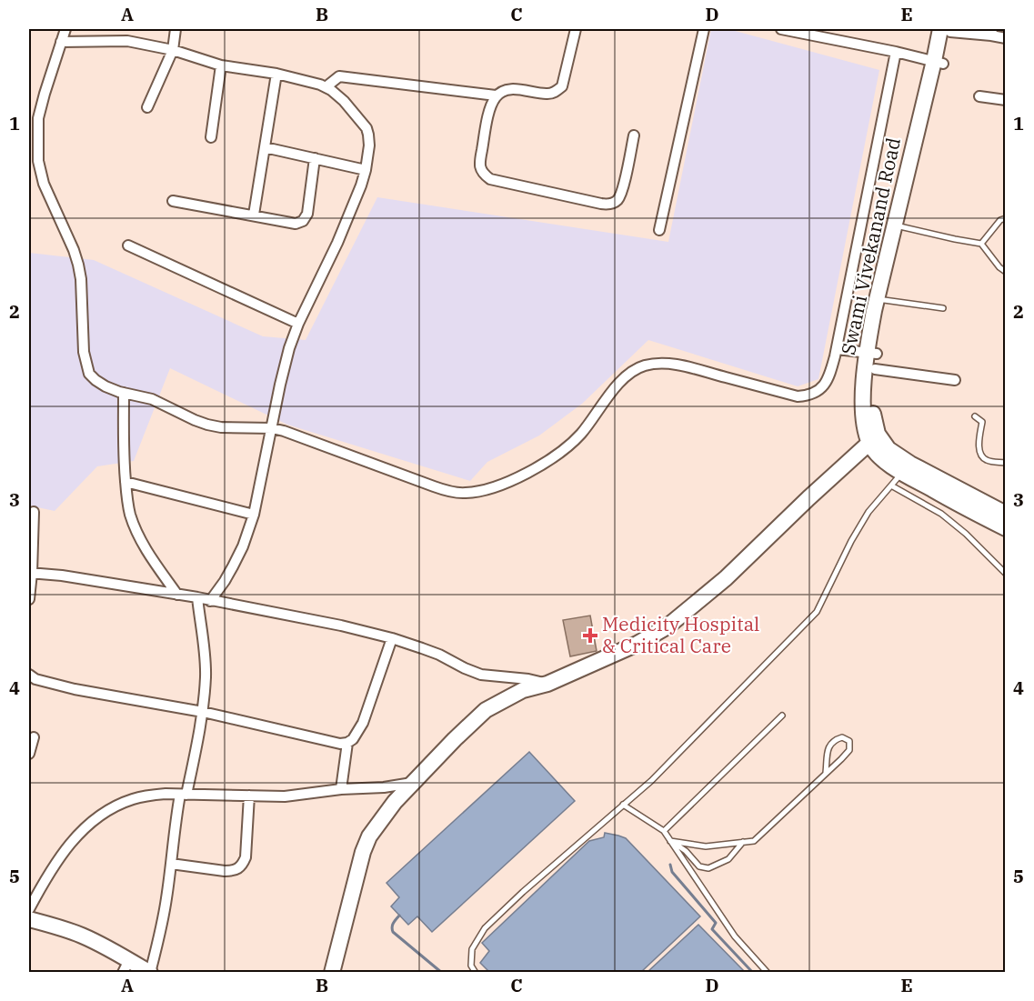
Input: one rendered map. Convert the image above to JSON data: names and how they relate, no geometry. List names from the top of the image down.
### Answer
{
  "streets": {
    "street": ["Swami Vivekanand Road"]
  },
  "places": {
    "health": ["Medicity Hospital & Critical Care"]
  },
  "grid": {
    "columns": [
      "A",
      "B",
      "C",
      "D",
      "E"
    ],
    "rows": [
      "1",
      "2",
      "3",
      "4",
      "5"
    ]
  }
}
